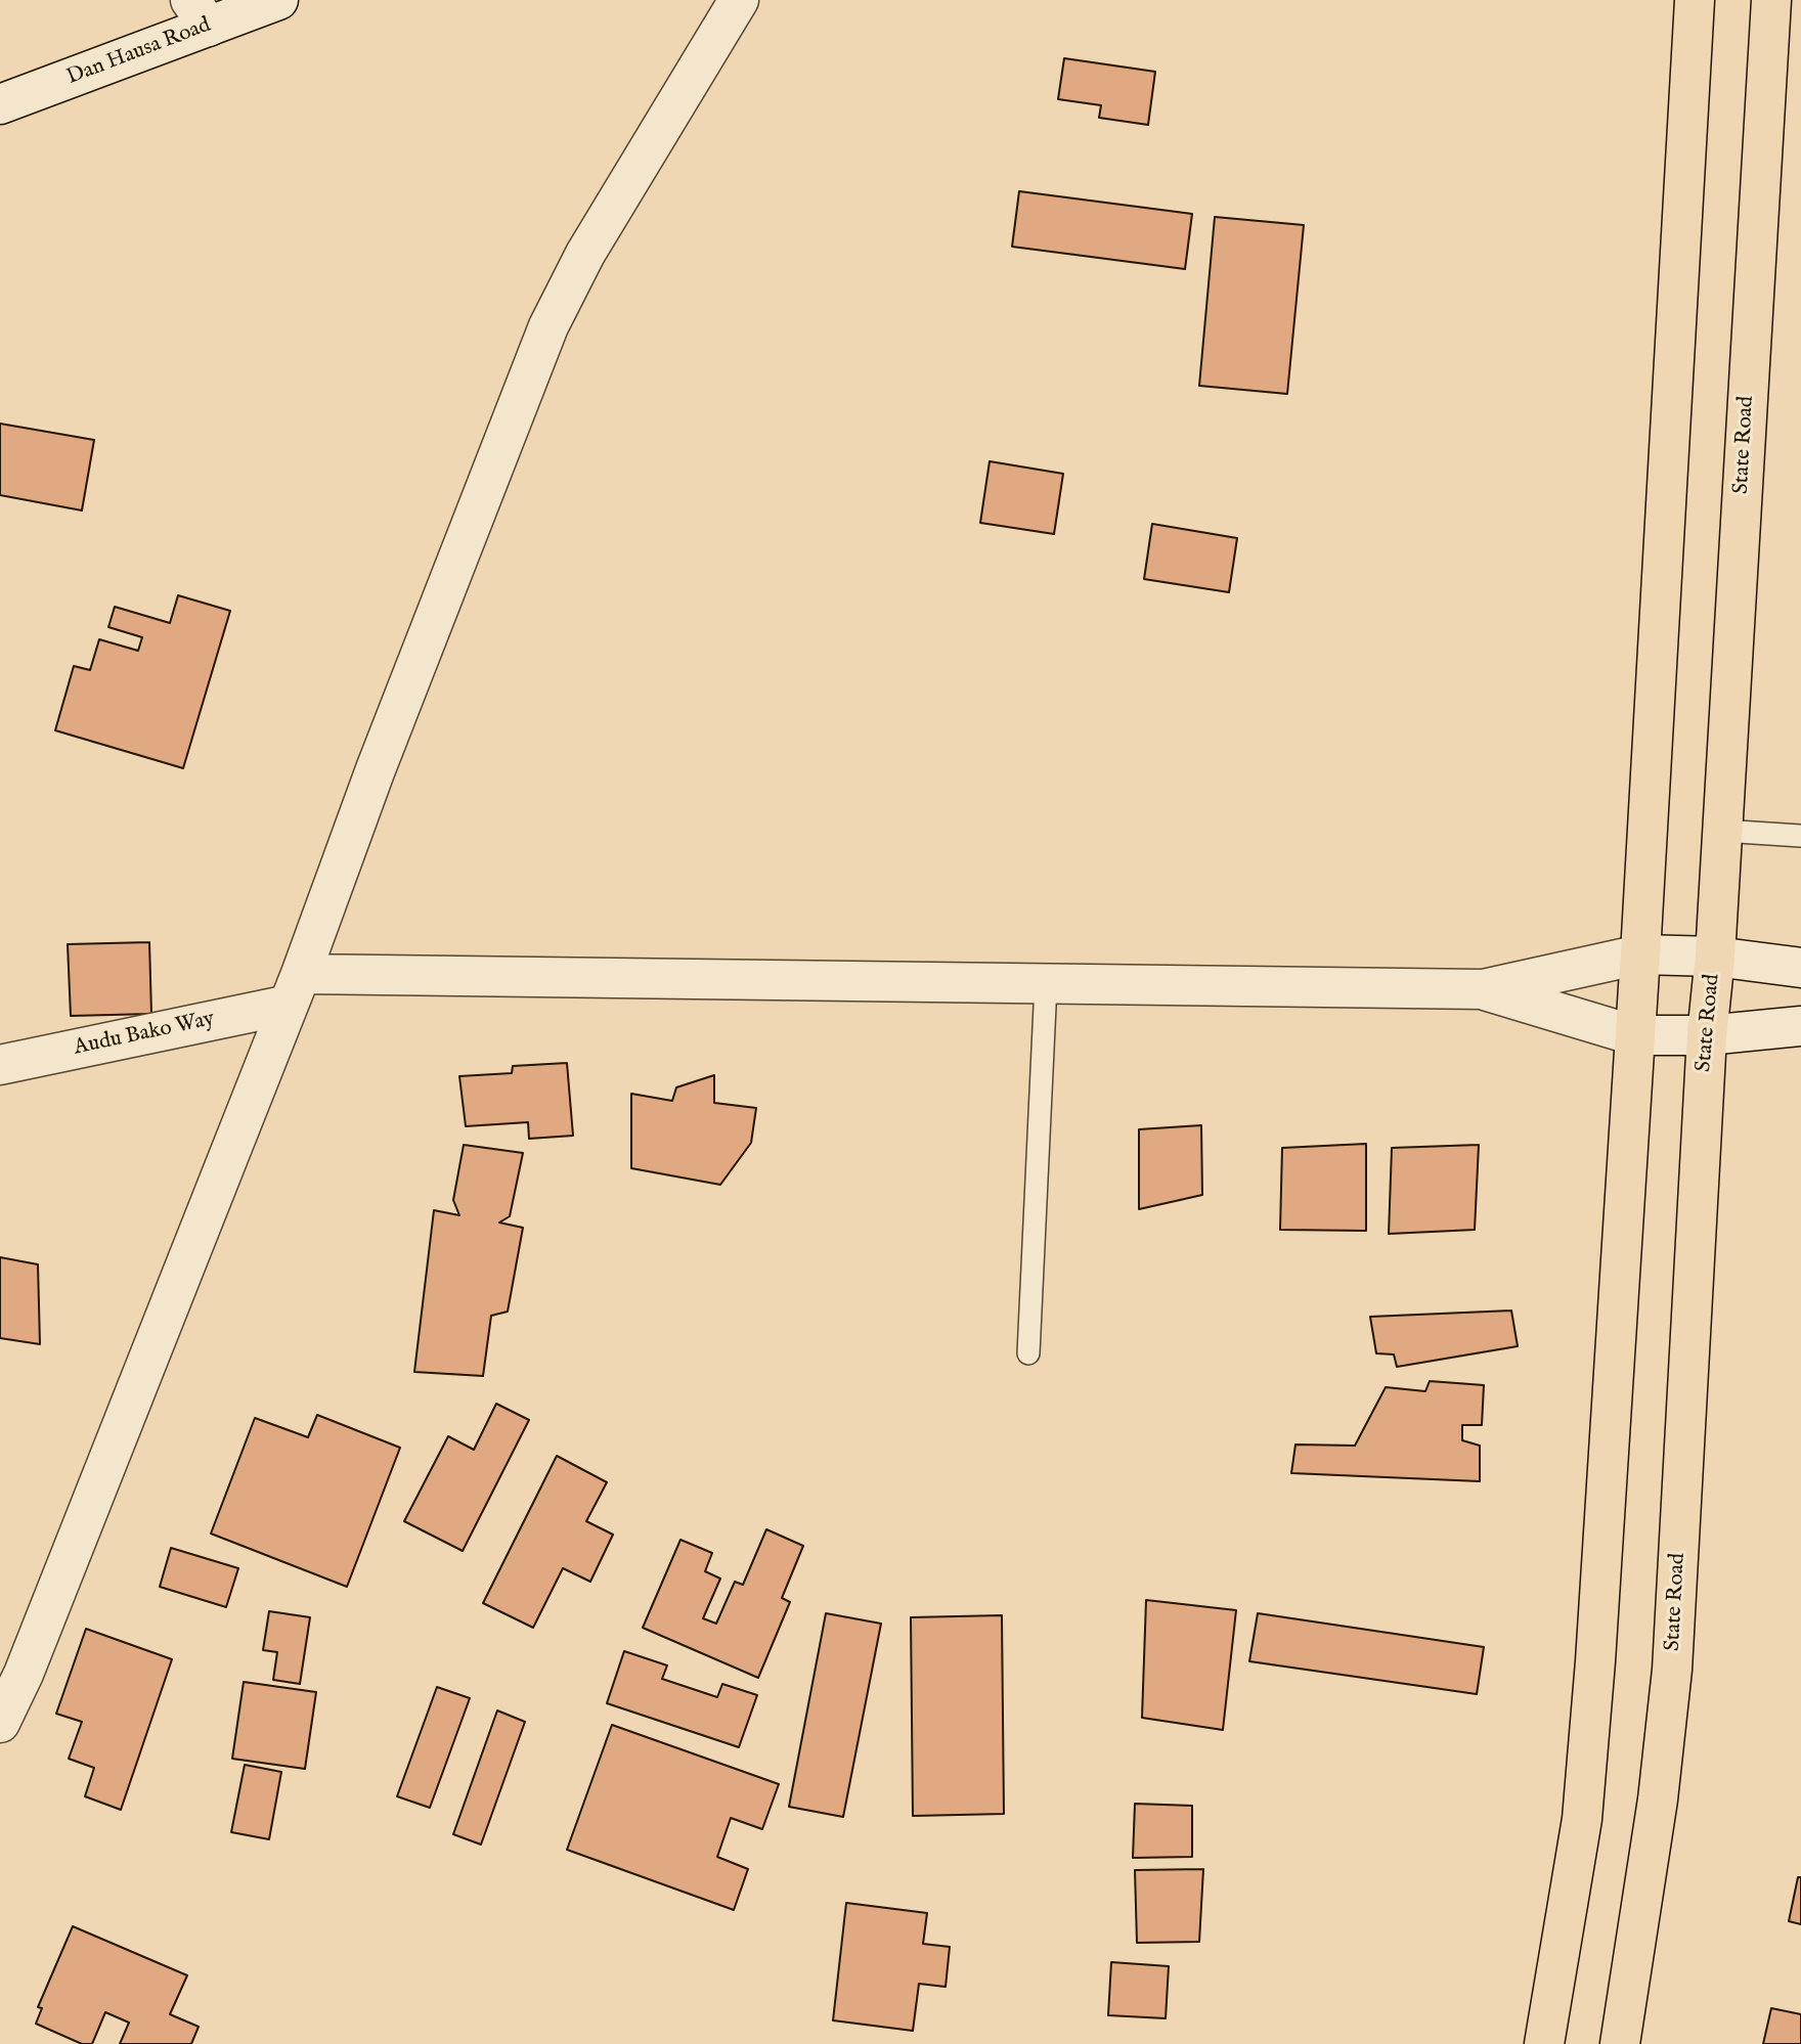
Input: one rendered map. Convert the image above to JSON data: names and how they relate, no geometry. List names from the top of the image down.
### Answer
{
  "streets": {
    "main road": ["State Road"],
    "street": ["Dan Hausa Road", "Audu Bako Way"]
  }
}
